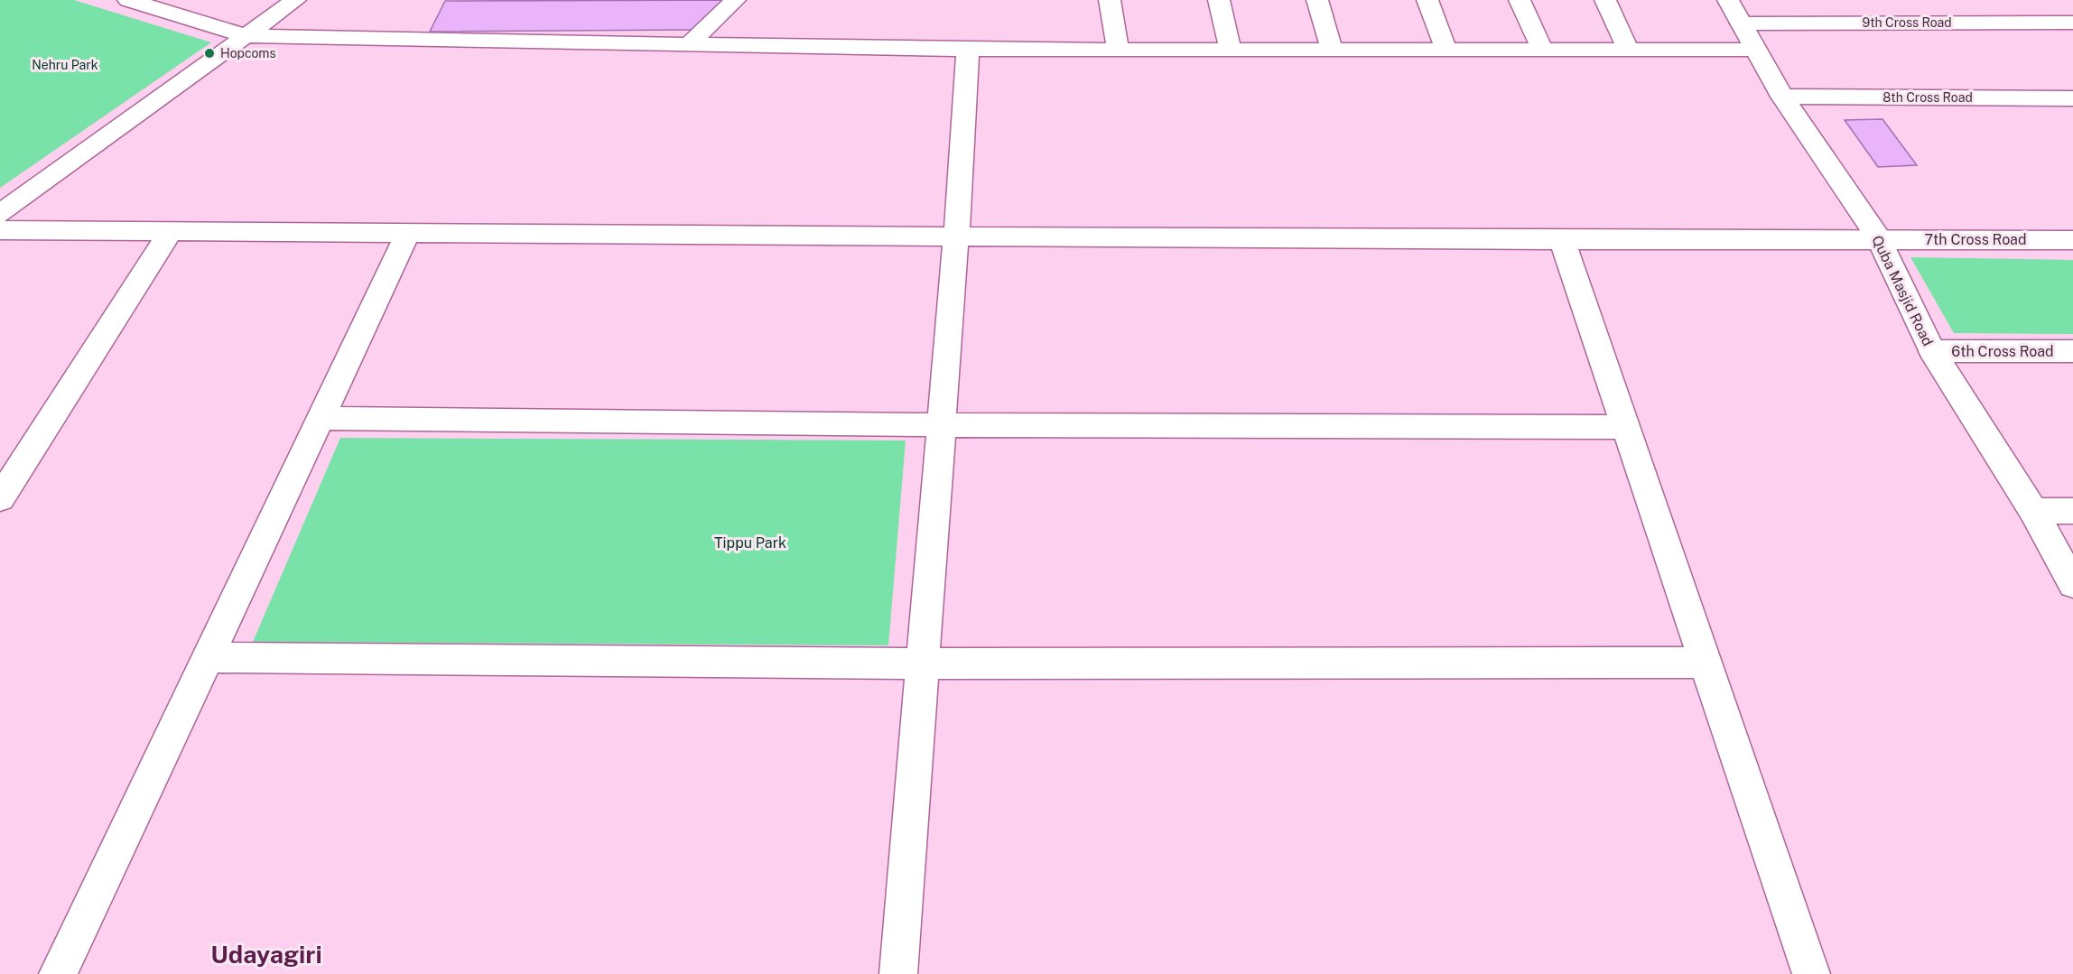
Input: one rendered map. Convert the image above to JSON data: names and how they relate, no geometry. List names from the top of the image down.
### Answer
{
  "streets": {
    "street": [
      "9th Cross Road",
      "8th Cross Road",
      "7th Cross Road",
      "Quba Masjid Road",
      "6th Cross Road"
    ]
  },
  "crossings": [
    ["9th Cross Road", "Quba Masjid Road"],
    ["8th Cross Road", "Quba Masjid Road"],
    ["7th Cross Road", "Quba Masjid Road"],
    ["Quba Masjid Road", "6th Cross Road"]
  ],
  "districts": ["Udayagiri"],
  "parks": ["Nehru Park", "Tippu Park"],
  "places": ["Hopcoms"]
}
